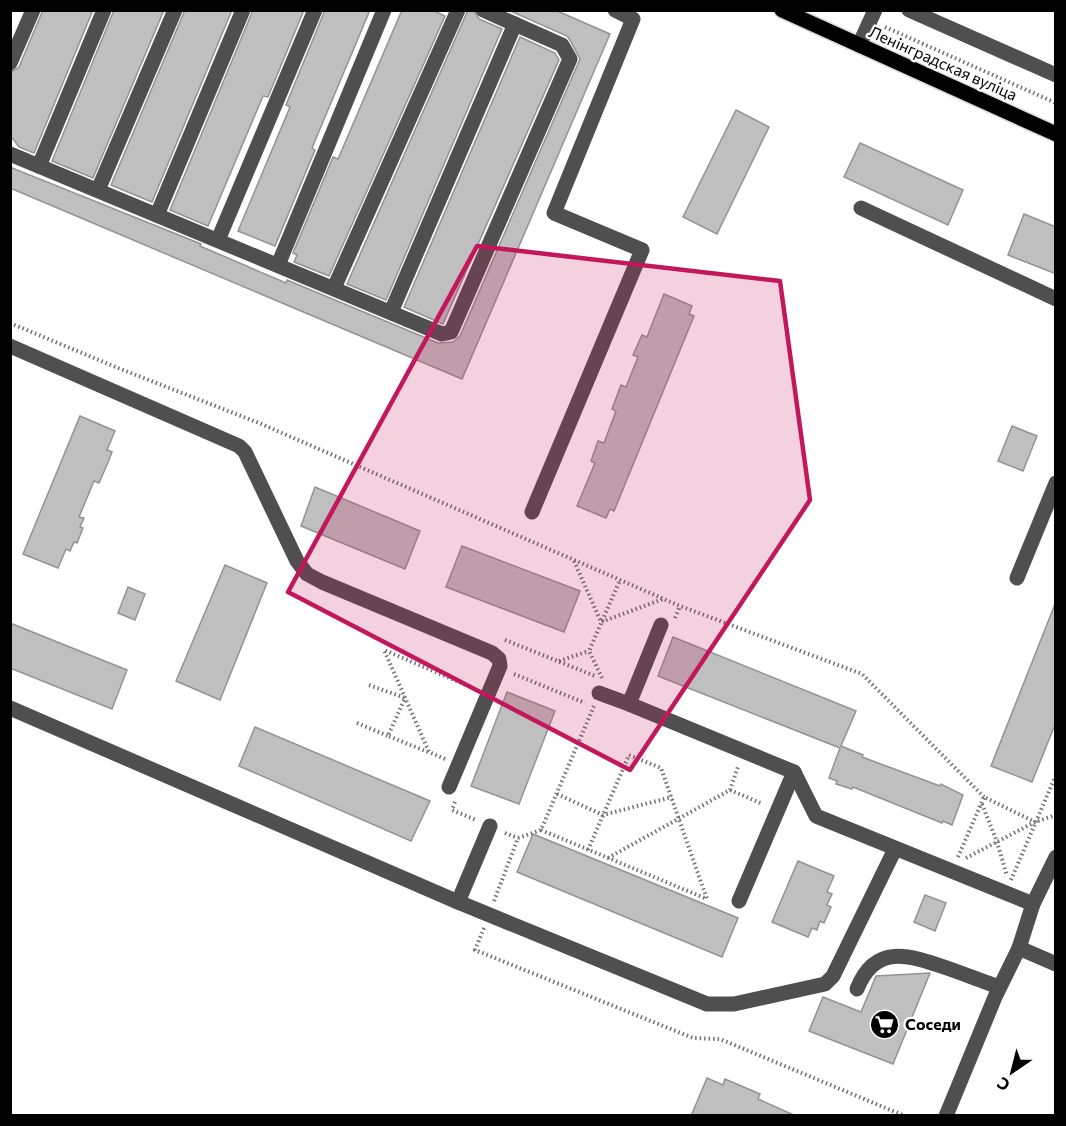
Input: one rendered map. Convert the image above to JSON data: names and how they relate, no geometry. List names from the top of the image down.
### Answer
{
  "streets": {
    "main road": ["Ленінградская вуліца"]
  },
  "places": {
    "supermarket": ["Соседи"]
  },
  "north": "bottom left"
}
